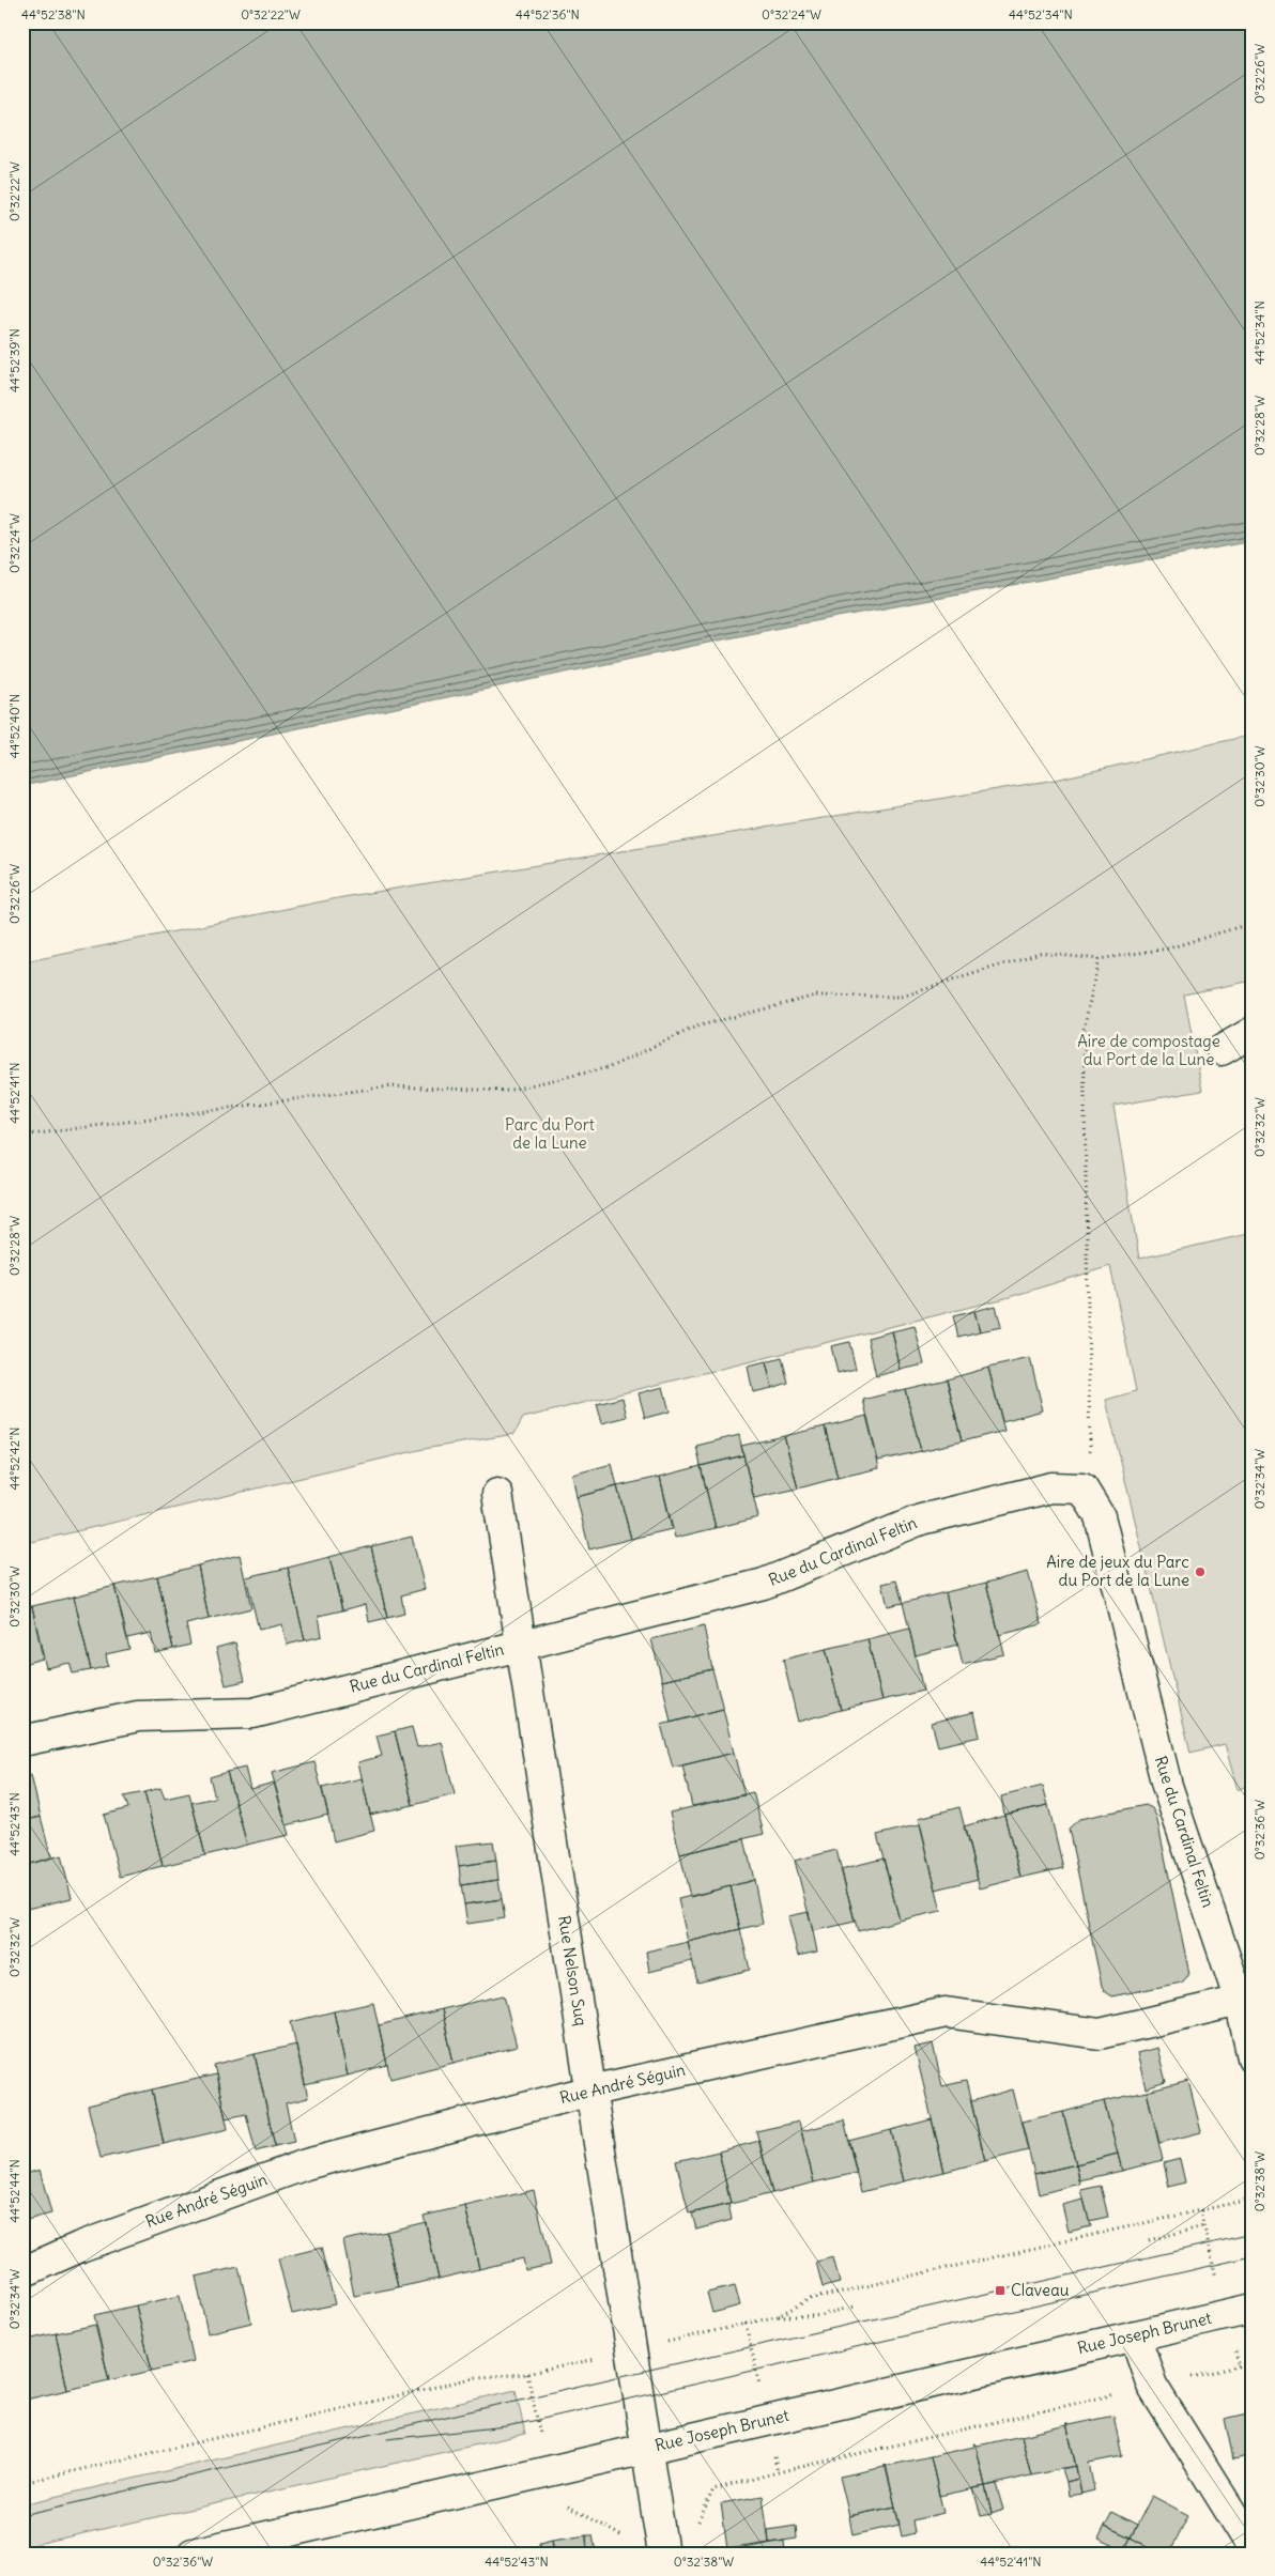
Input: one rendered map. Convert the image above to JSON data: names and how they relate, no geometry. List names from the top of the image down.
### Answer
{
  "streets": {
    "street": [
      "Rue du Cardinal Feltin",
      "Rue Nelson Suq",
      "Rue André Séguin",
      "Rue Joseph Brunet"
    ]
  },
  "crossings": [
    ["Rue du Cardinal Feltin", "Rue Nelson Suq"],
    ["Rue du Cardinal Feltin", "Rue André Séguin"],
    ["Rue Nelson Suq", "Rue André Séguin"],
    ["Rue Nelson Suq", "Rue Joseph Brunet"]
  ],
  "parks": ["Aire de compostage du Port de la Lune", "Parc du Port de la Lune"],
  "places": {
    "other": ["Aire de jeux du Parc du Port de la Lune"],
    "transit": ["Claveau"]
  },
  "coordinates": [
    "44°52'38\"N",
    "0°32'22\"W",
    "44°52'36\"N",
    "0°32'24\"W",
    "44°52'34\"N",
    "0°32'26\"W",
    "44°52'39\"N",
    "0°32'28\"W",
    "44°52'40\"N",
    "0°32'30\"W",
    "44°52'41\"N",
    "0°32'32\"W",
    "44°52'42\"N",
    "0°32'34\"W",
    "44°52'43\"N",
    "0°32'36\"W",
    "0°32'38\"W",
    "44°52'44\"N"
  ]
}
